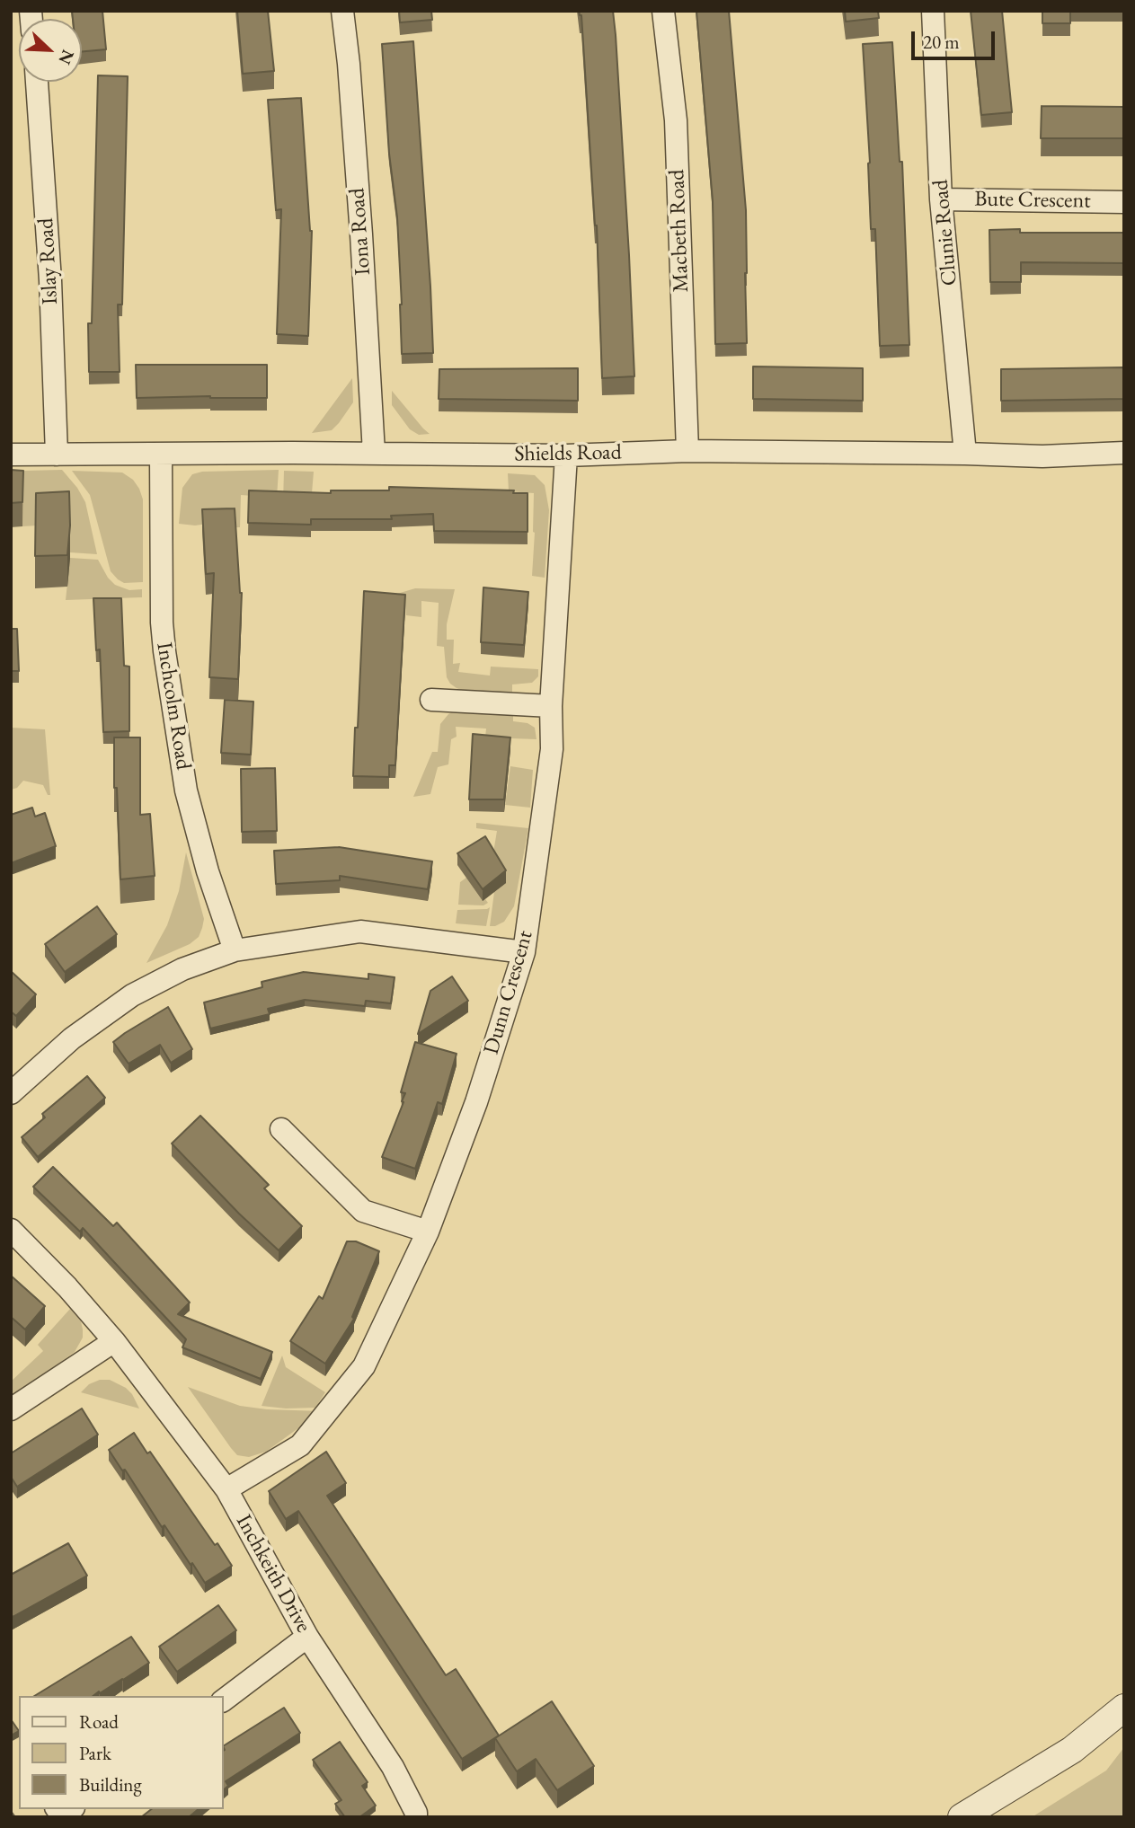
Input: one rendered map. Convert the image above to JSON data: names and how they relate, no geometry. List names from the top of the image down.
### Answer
{
  "streets": {
    "street": [
      "Bute Crescent",
      "Macbeth Road",
      "Iona Road",
      "Clunie Road",
      "Islay Road",
      "Shields Road",
      "Inchcolm Road",
      "Dunn Crescent",
      "Inchkeith Drive"
    ]
  },
  "crossings": [
    ["Bute Crescent", "Clunie Road"],
    ["Macbeth Road", "Shields Road"],
    ["Iona Road", "Shields Road"],
    ["Clunie Road", "Shields Road"],
    ["Islay Road", "Shields Road"],
    ["Shields Road", "Inchcolm Road"],
    ["Shields Road", "Dunn Crescent"],
    ["Dunn Crescent", "Inchkeith Drive"]
  ],
  "legend": ["Road", "Park", "Building"],
  "scale_bar": "20 m",
  "north": "bottom right"
}
